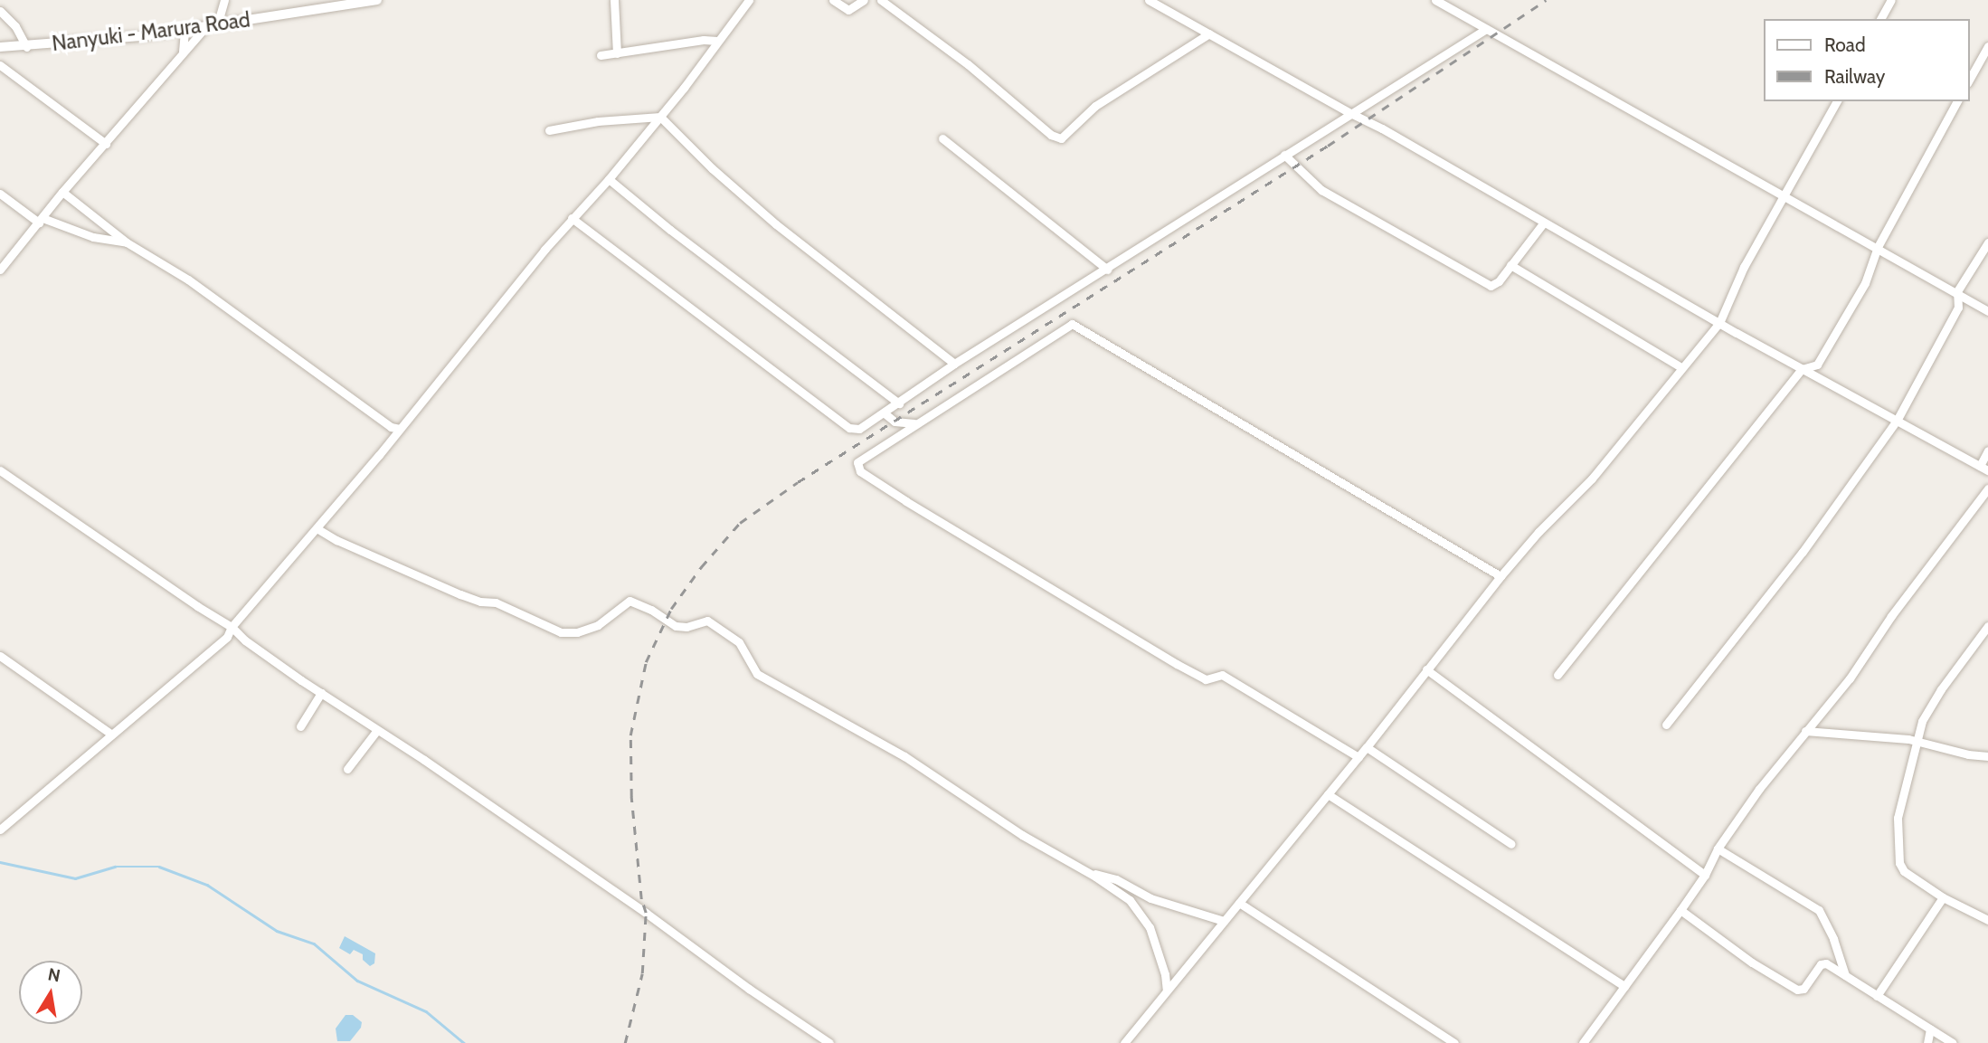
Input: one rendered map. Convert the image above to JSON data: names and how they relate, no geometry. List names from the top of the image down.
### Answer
{
  "streets": {
    "street": ["Nanyuki - Marura Road"]
  },
  "legend": ["Road", "Railway"],
  "north": "top"
}
